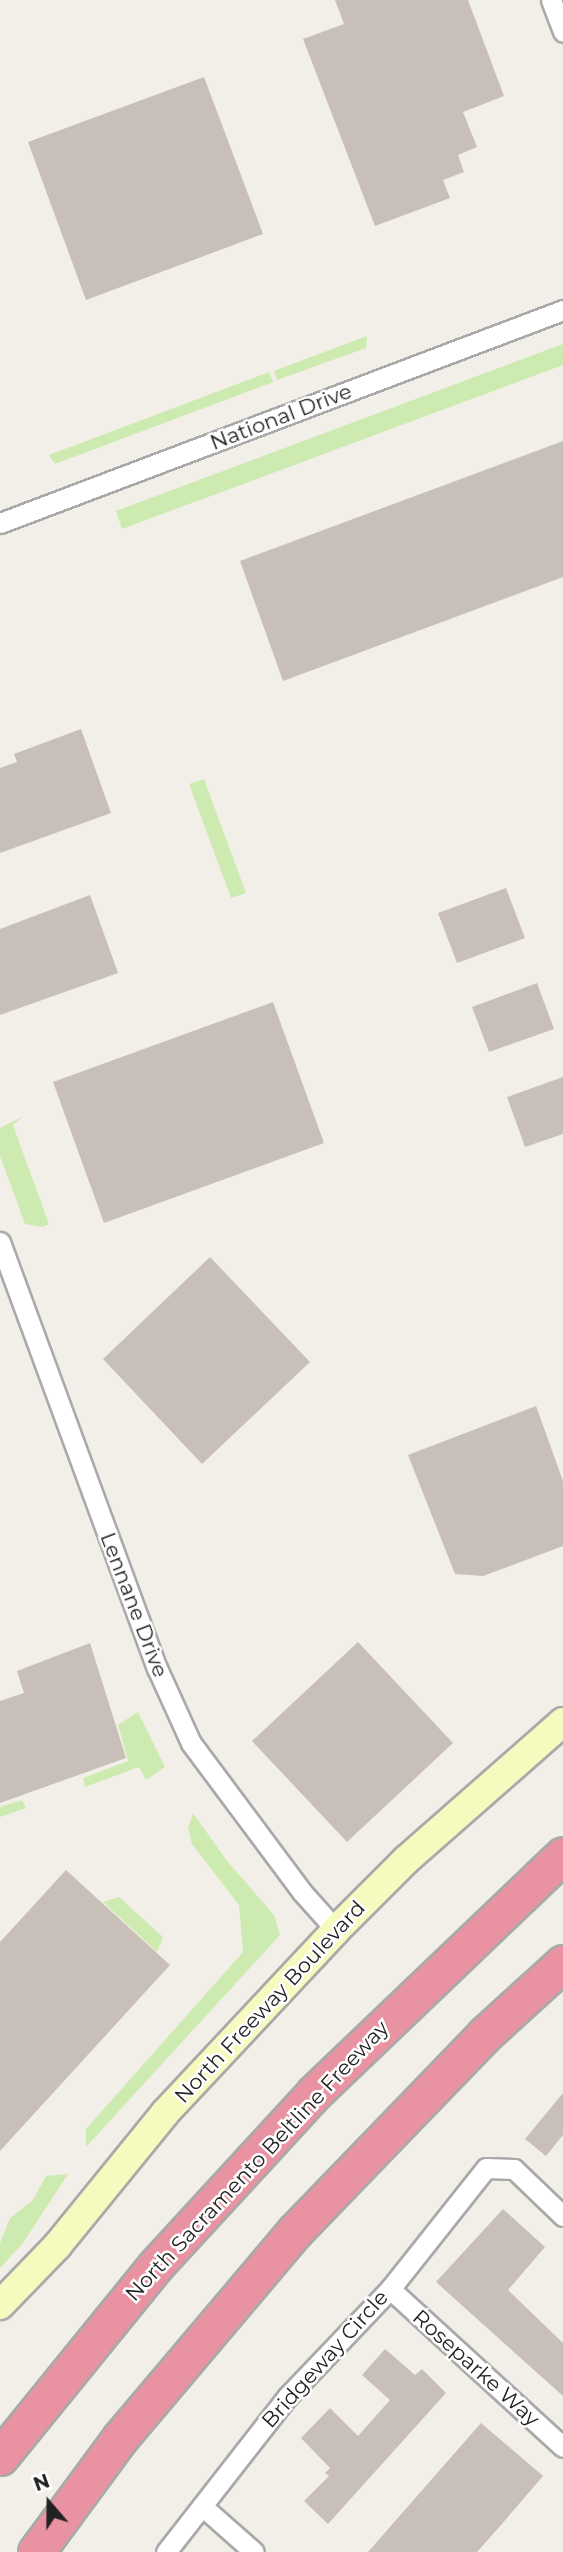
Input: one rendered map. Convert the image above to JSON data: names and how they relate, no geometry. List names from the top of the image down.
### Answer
{
  "streets": {
    "highway": ["North Sacramento Beltline Freeway"],
    "street": [
      "National Drive",
      "Lennane Drive",
      "North Freeway Boulevard",
      "Bridgeway Circle",
      "Roseparke Way"
    ]
  },
  "crossings": [
    ["Lennane Drive", "North Freeway Boulevard"],
    ["Bridgeway Circle", "Roseparke Way"]
  ],
  "north": "top"
}
